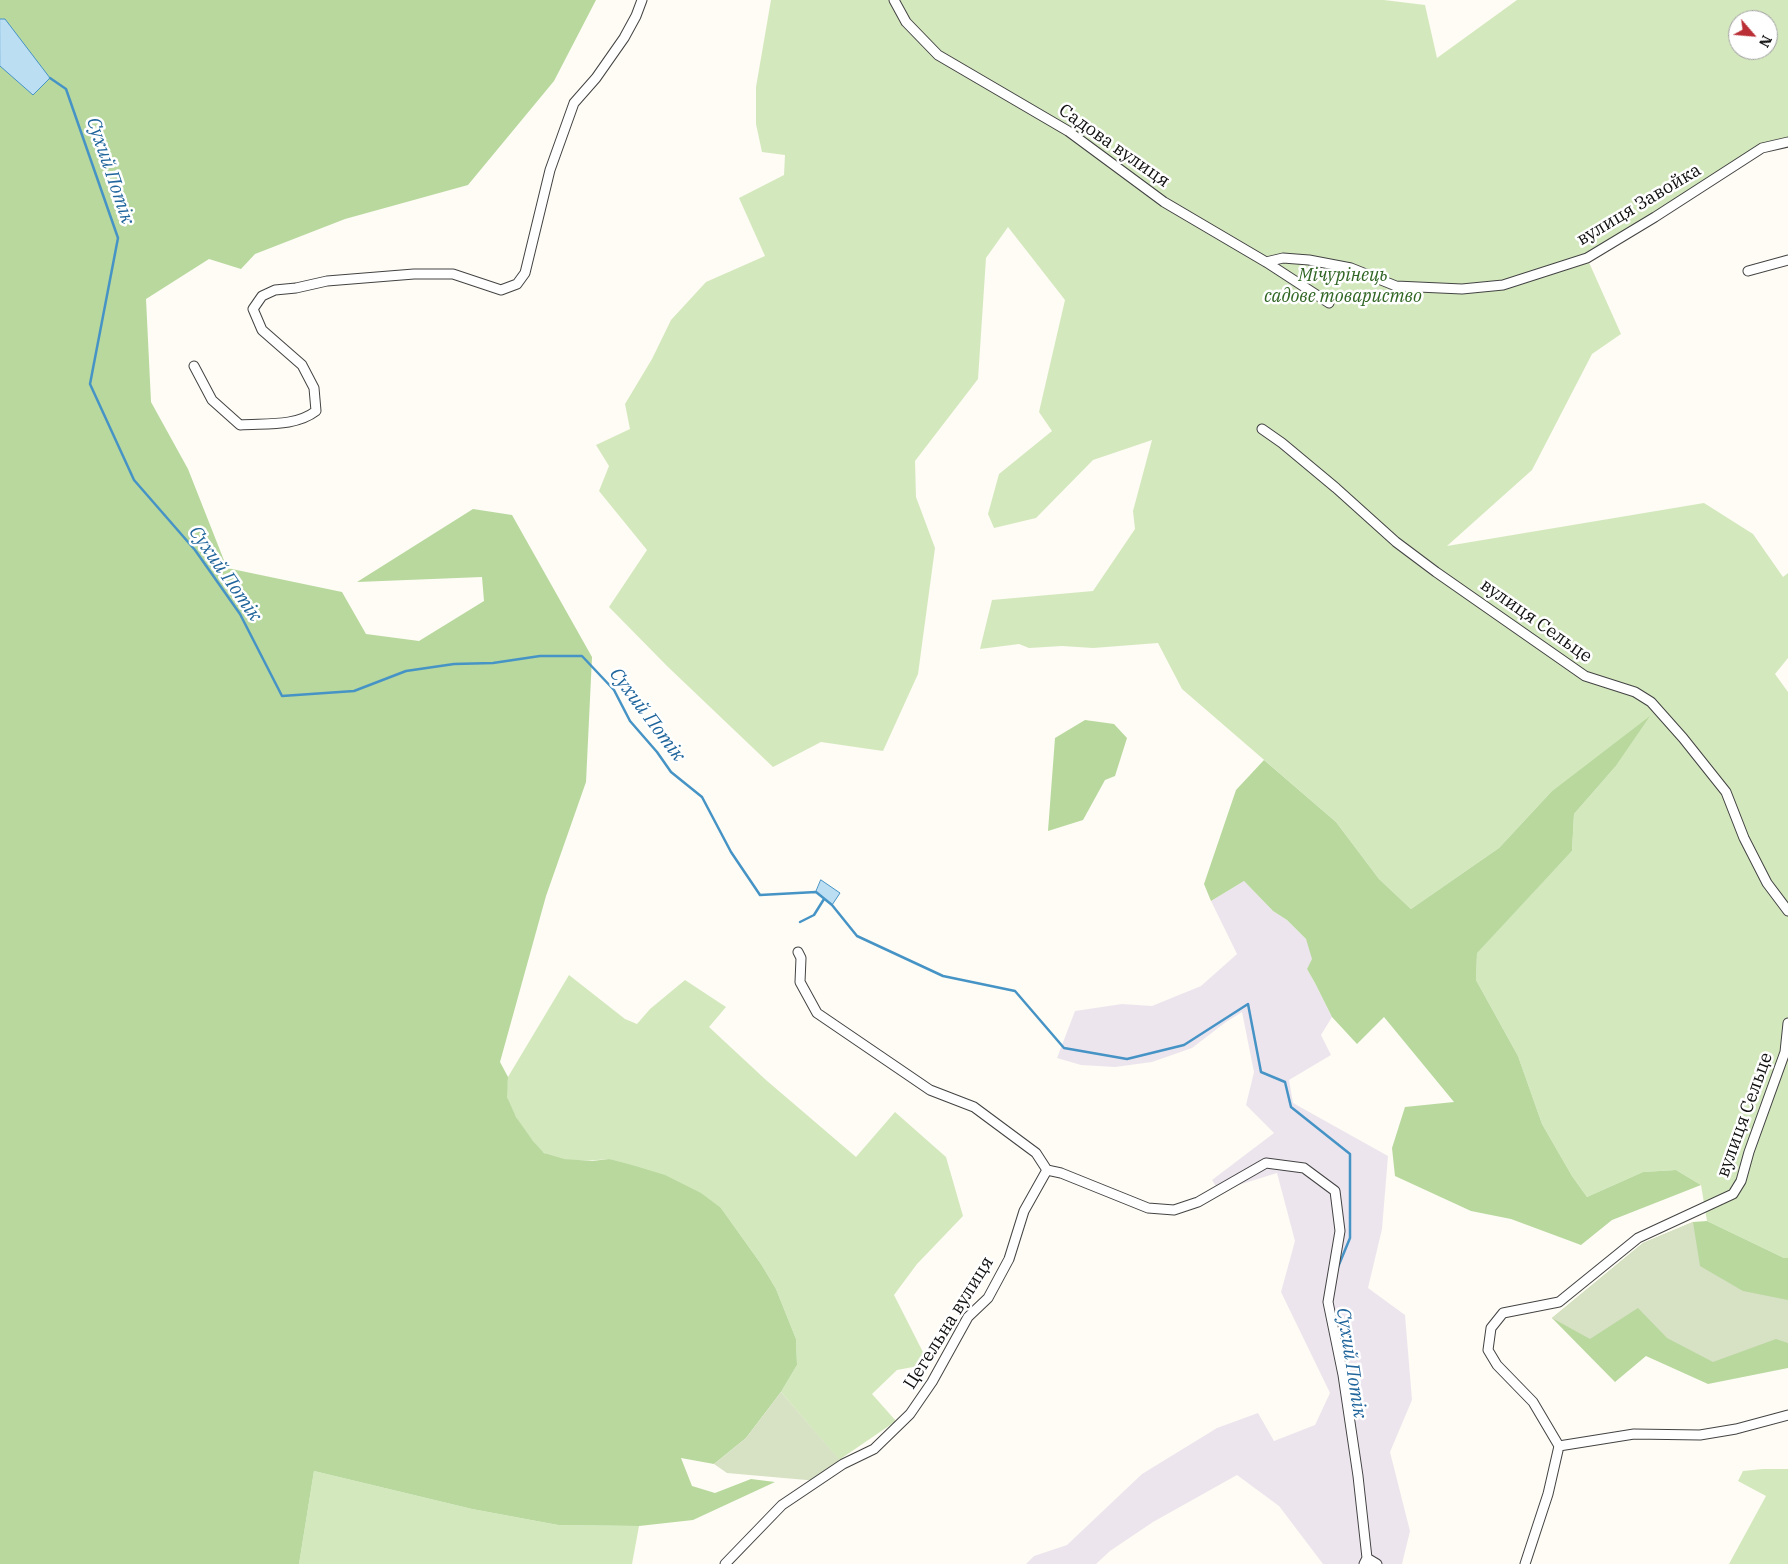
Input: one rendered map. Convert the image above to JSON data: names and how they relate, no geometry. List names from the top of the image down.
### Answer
{
  "streets": {
    "street": [
      "Садова вулиця",
      "вулиця Завойка",
      "вулиця Сельце",
      "Цегельна вулиця"
    ]
  },
  "crossings": [
    ["Садова вулиця", "вулиця Завойка"]
  ],
  "water": ["Сухий Потік"],
  "parks": ["Мічурінець садове товариство"],
  "north": "bottom right"
}
